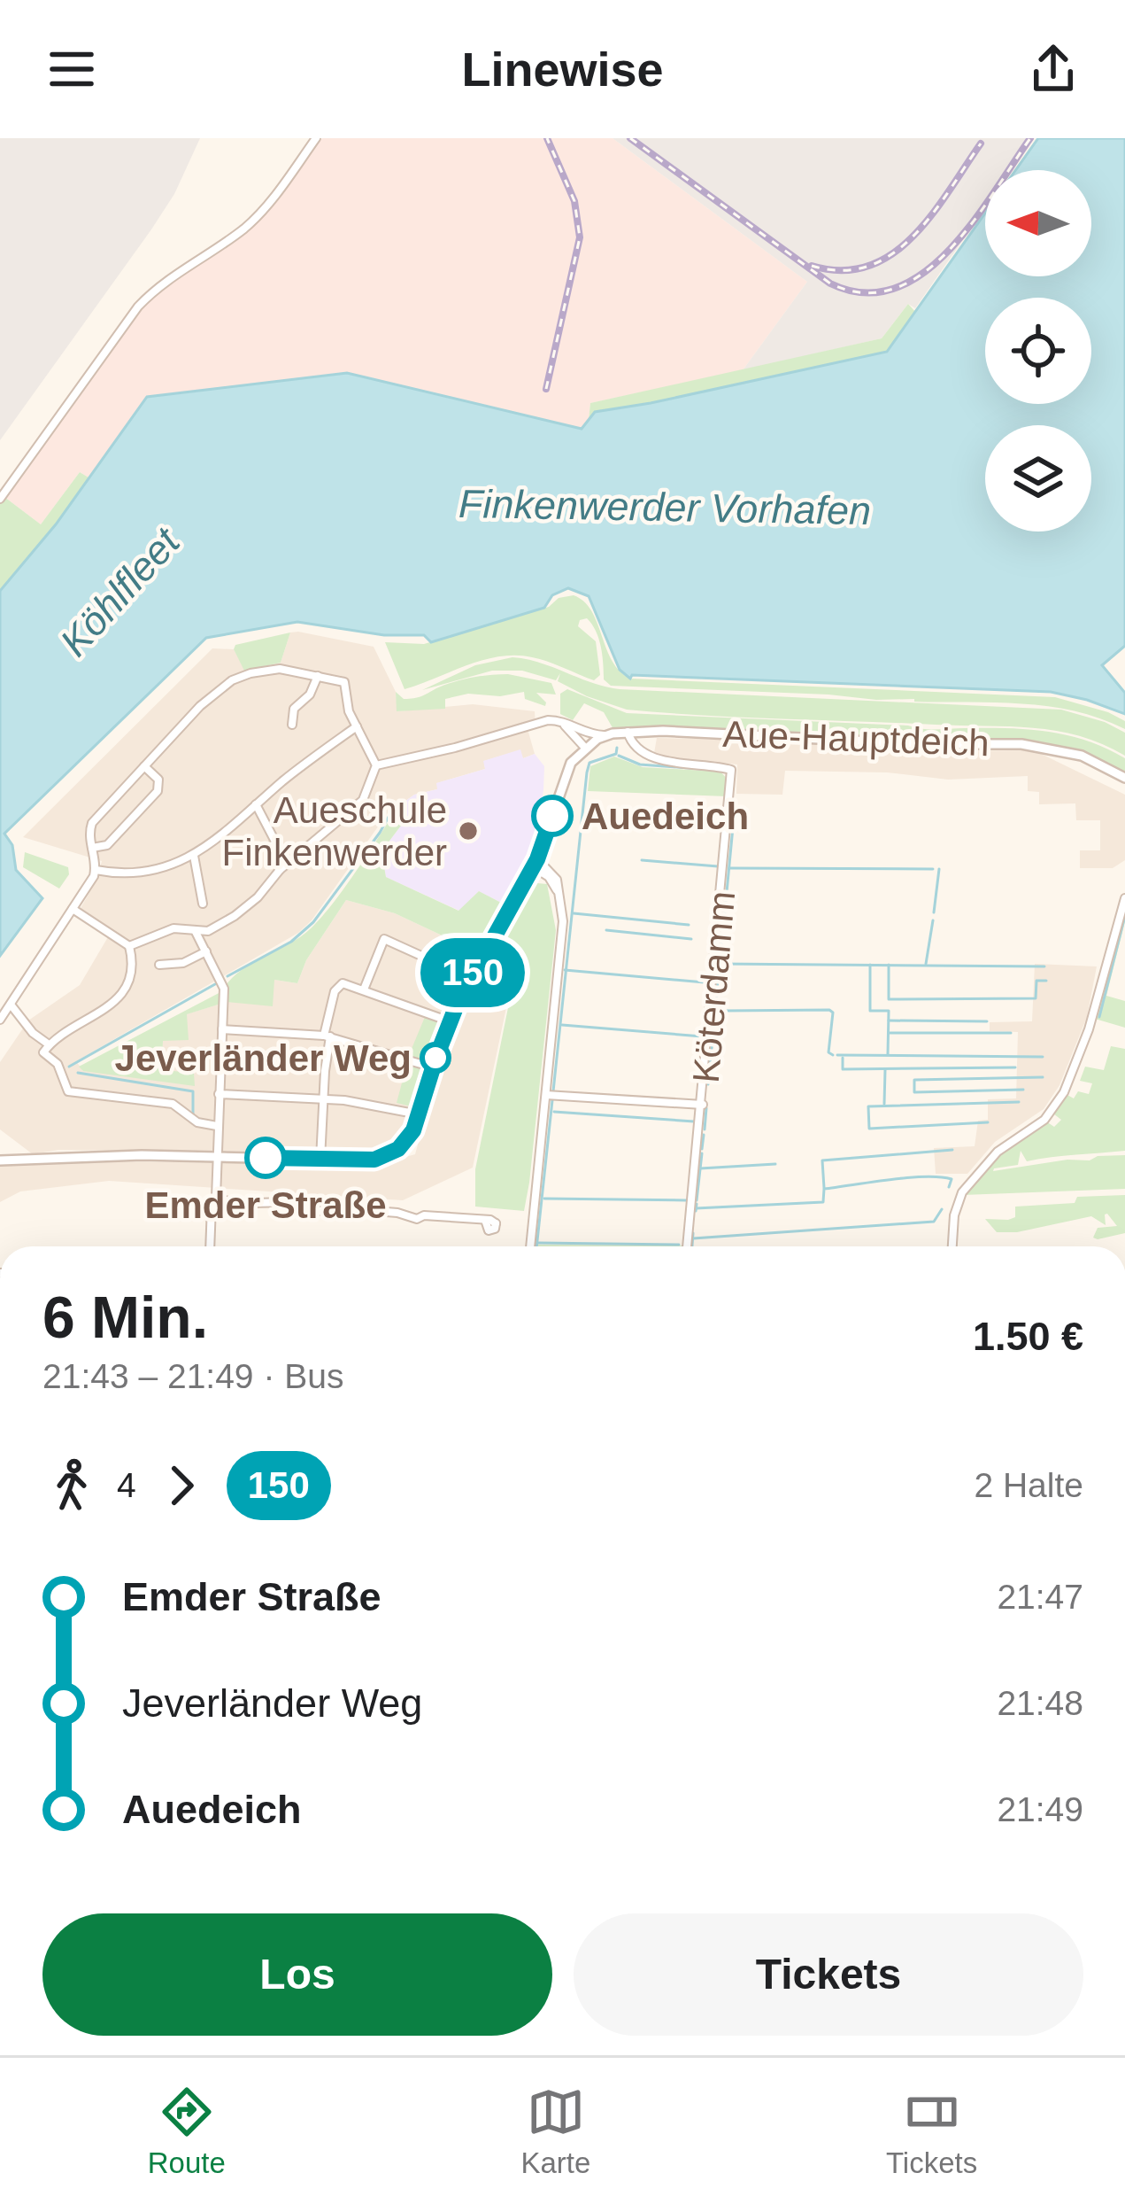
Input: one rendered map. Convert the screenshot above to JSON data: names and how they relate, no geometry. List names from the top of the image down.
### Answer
{
  "streets": {
    "street": ["Aue-Hauptdeich", "Köterdamm"]
  },
  "crossings": [
    ["Aue-Hauptdeich", "Köterdamm"]
  ],
  "water": ["Finkenwerder Vorhafen", "Köhlfleet"],
  "places": [
    "Auedeich",
    "Aueschule Finkenwerder",
    "Jeverländer Weg",
    "Emder Straße"
  ],
  "lines": ["bus line 150"],
  "north": "left",
  "page": {
    "header": "Linewise",
    "on_map": "150",
    "heading": ["6 Min.", "21:43 – 21:49 · Bus", "1.50 €"],
    "legs": ["4", "150", "2 Halte"],
    "list": [
      {
        "name": "Emder Straße",
        "value": "21:47"
      },
      {
        "name": "Jeverländer Weg",
        "value": "21:48"
      },
      {
        "name": "Auedeich",
        "value": "21:49"
      }
    ],
    "buttons": ["Los", "Tickets"],
    "tabs": ["Route", "Karte", "Tickets"]
  }
}
